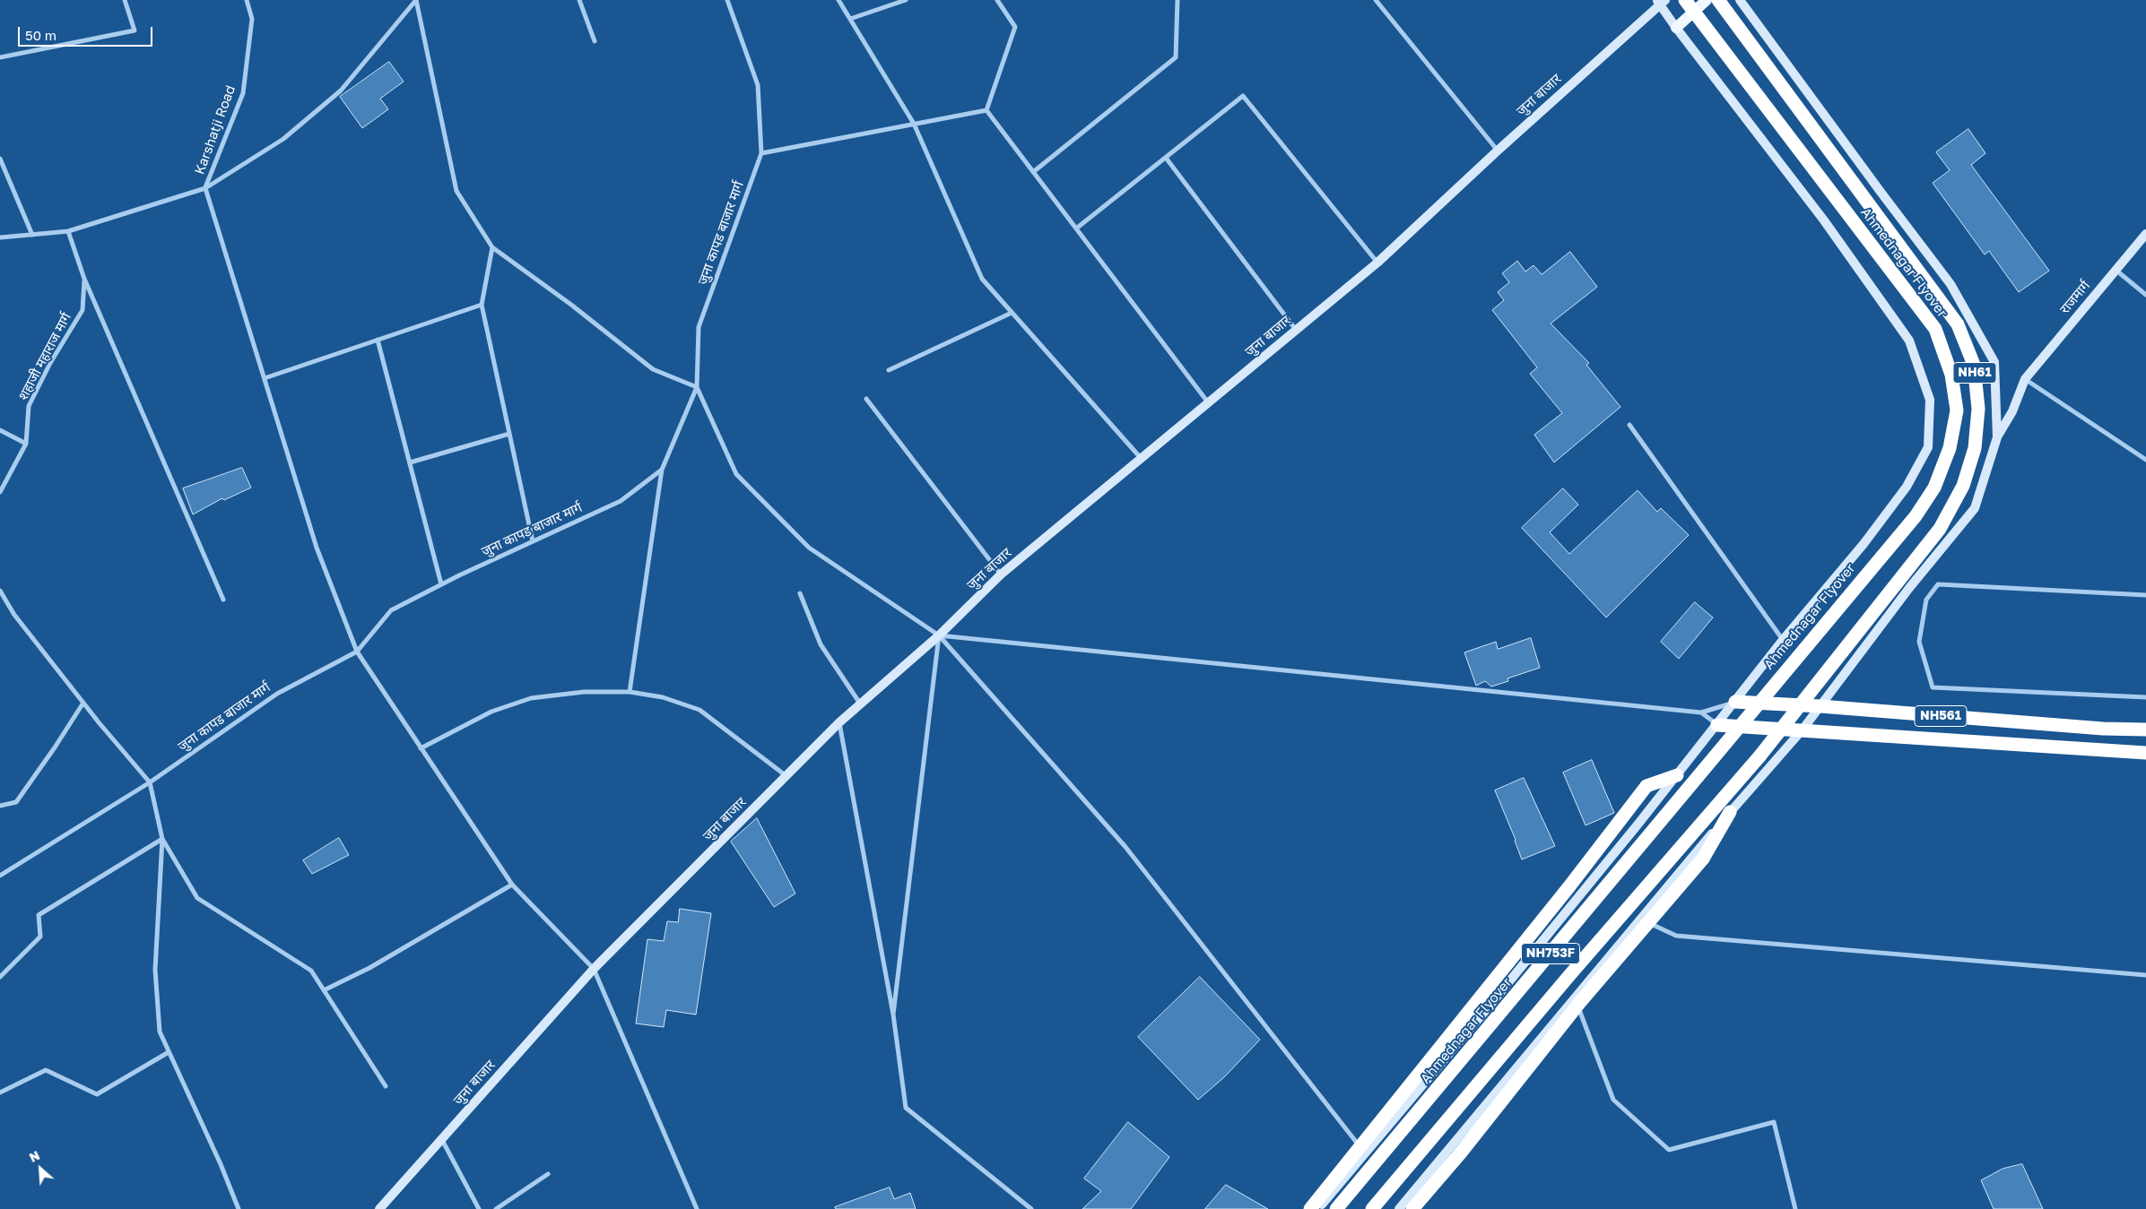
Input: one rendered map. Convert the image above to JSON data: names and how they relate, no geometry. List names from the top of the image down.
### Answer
{
  "streets": {
    "highway": [
      "Ahmednagar Flyover",
      "NH61",
      "NH561",
      "NH753F"
    ],
    "street": [
      "जुना बाजार",
      "Karshatji Road",
      "जुना कापड बाजार मार्ग",
      "राजमार्ग",
      "शहाजी महाराज मार्ग"
    ]
  },
  "scale_bar": "50 m",
  "north": "top left"
}
